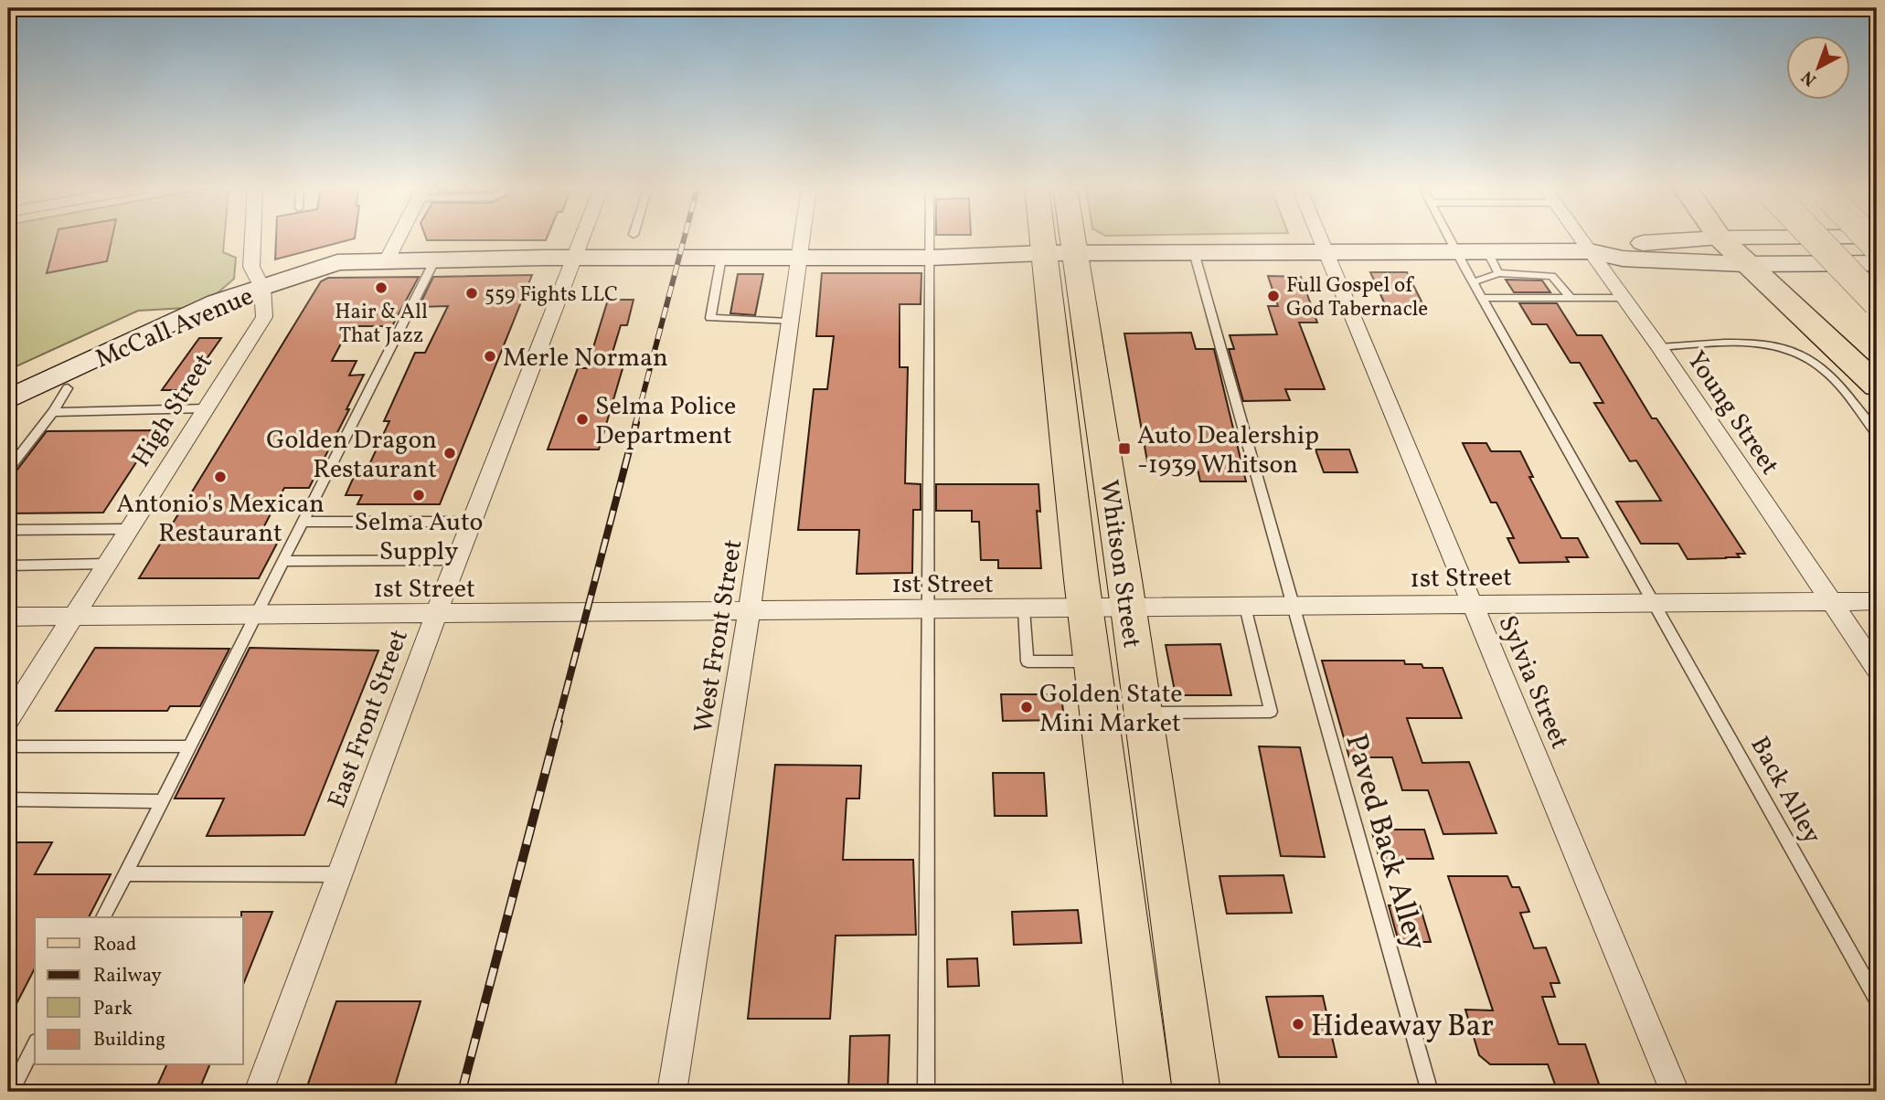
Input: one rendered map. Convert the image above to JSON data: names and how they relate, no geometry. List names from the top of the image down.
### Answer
{
  "streets": {
    "main road": ["McCall Avenue", "Whitson Street"],
    "street": [
      "High Street",
      "Young Street",
      "1st Street",
      "West Front Street",
      "Sylvia Street",
      "East Front Street"
    ],
    "lane": ["Back Alley", "Paved Back Alley"]
  },
  "crossings": [
    ["McCall Avenue", "High Street"],
    ["High Street", "1st Street"],
    ["Young Street", "1st Street"],
    ["Whitson Street", "1st Street"],
    ["1st Street", "West Front Street"],
    ["1st Street", "Sylvia Street"],
    ["1st Street", "East Front Street"],
    ["1st Street", "Back Alley"],
    ["1st Street", "Paved Back Alley"]
  ],
  "places": {
    "other": [
      "Hair & All That Jazz",
      "559 Fights LLC",
      "Full Gospel of God Tabernacle",
      "Merle Norman",
      "Selma Police Department",
      "Golden Dragon Restaurant",
      "Antonio's Mexican Restaurant",
      "Selma Auto Supply",
      "Golden State Mini Market",
      "Hideaway Bar"
    ],
    "transit": ["Auto Dealership -1939 Whitson"]
  },
  "legend": [
    "Road",
    "Railway",
    "Park",
    "Building"
  ],
  "north": "bottom left"
}
